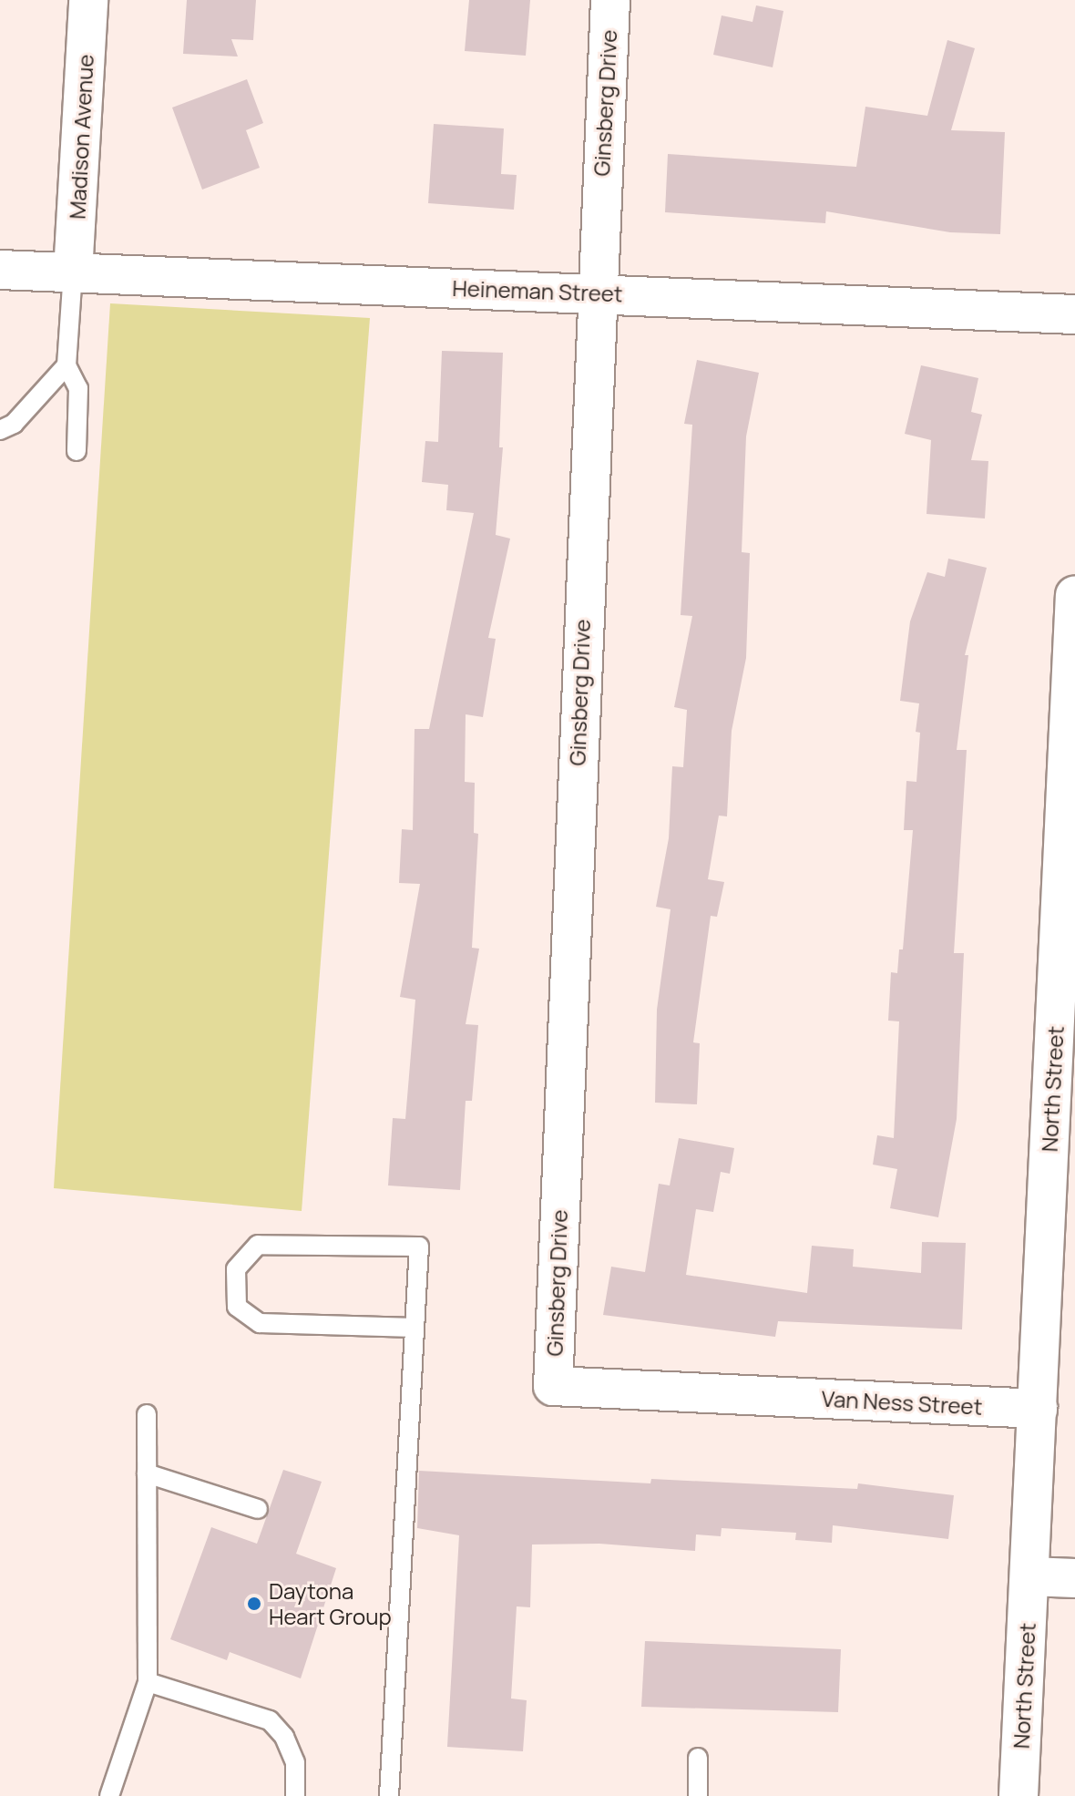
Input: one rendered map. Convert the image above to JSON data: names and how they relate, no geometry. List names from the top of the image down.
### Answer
{
  "streets": {
    "street": [
      "Ginsberg Drive",
      "Madison Avenue",
      "Heineman Street",
      "North Street",
      "Van Ness Street"
    ]
  },
  "crossings": [
    ["Ginsberg Drive", "Heineman Street"],
    ["Ginsberg Drive", "Van Ness Street"],
    ["Madison Avenue", "Heineman Street"],
    ["North Street", "Van Ness Street"]
  ],
  "places": ["Daytona Heart Group"]
}
